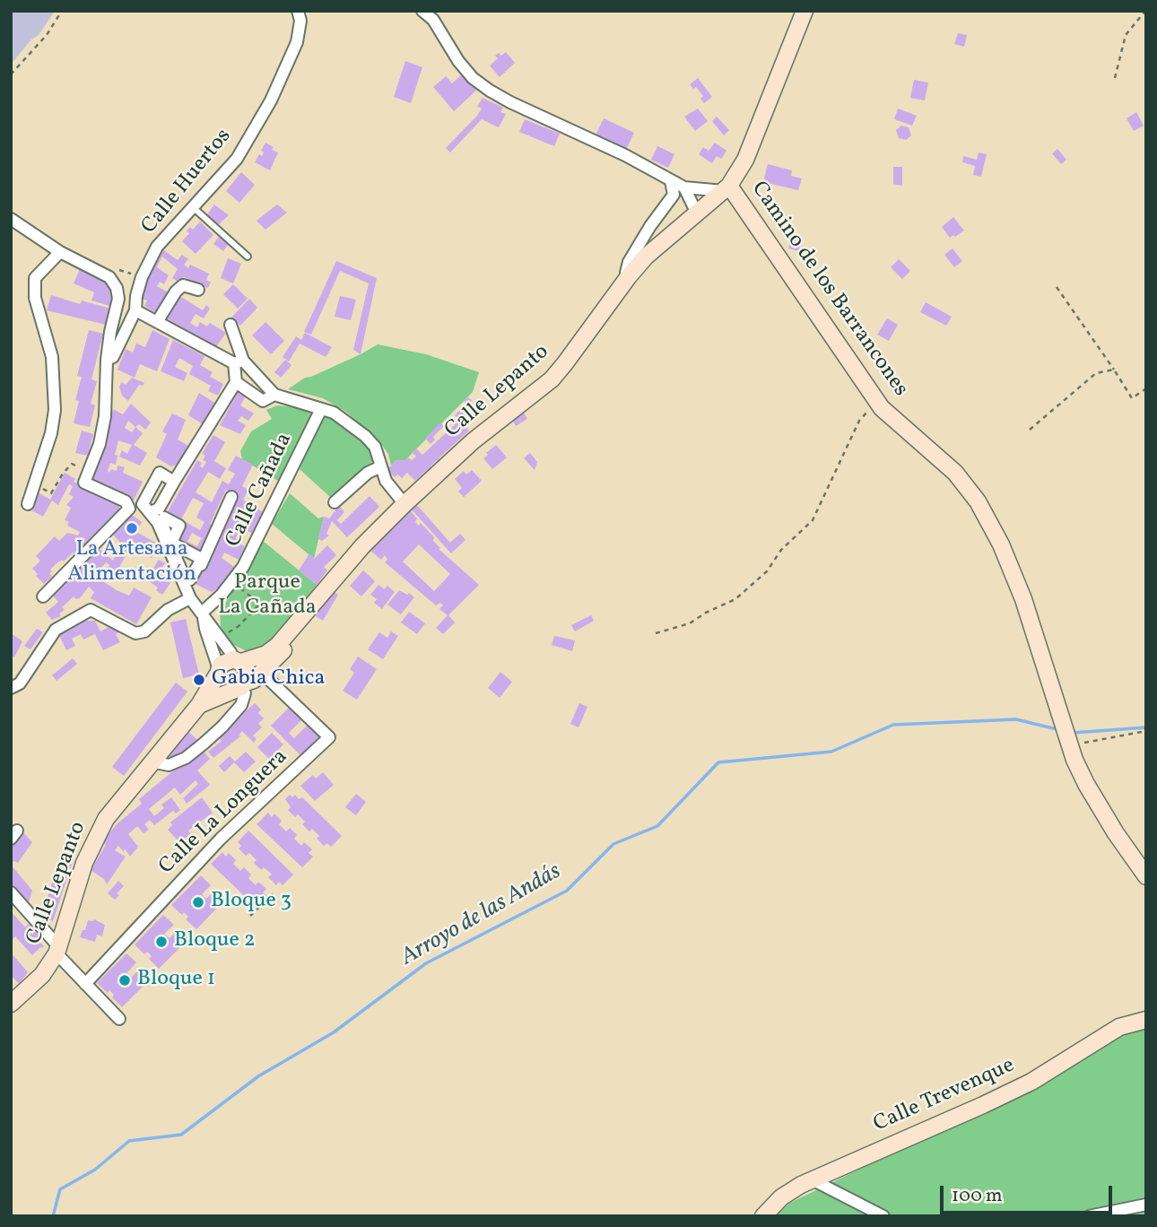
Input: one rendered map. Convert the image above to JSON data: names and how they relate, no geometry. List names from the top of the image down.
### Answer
{
  "streets": {
    "street": [
      "Calle Huertos",
      "Camino de los Barrancones",
      "Calle Lepanto",
      "Calle Cañada",
      "Calle La Longuera",
      "Calle Trevenque"
    ]
  },
  "crossings": [
    ["Camino de los Barrancones", "Calle Lepanto"],
    ["Calle Lepanto", "Calle La Longuera"]
  ],
  "water": ["Arroyo de las Andás"],
  "parks": ["Parque La Cañada"],
  "places": [
    "La Artesana Alimentación",
    "Gabia Chica",
    "Bloque 3",
    "Bloque 2",
    "Bloque 1"
  ],
  "scale_bar": "100 m"
}
